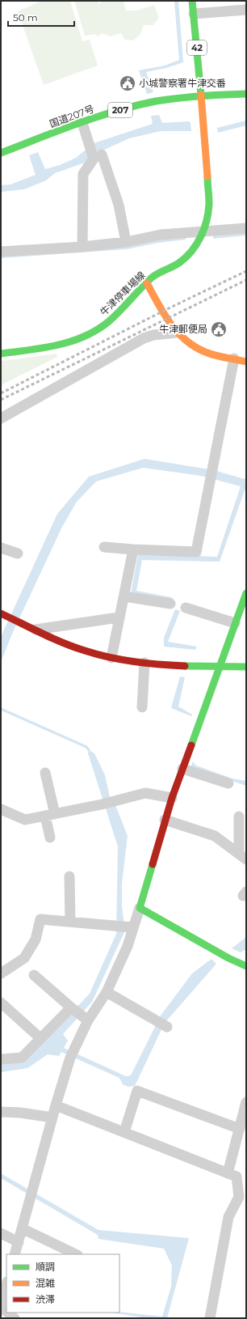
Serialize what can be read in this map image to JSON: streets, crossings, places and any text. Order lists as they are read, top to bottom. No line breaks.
{"streets":{"main road":["42","207","国道207号","牛津停車場線"]},"crossings":[["42","国道207号"],["42","牛津停車場線"],["国道207号","牛津停車場線"]],"places":{"public building":["小城警察署牛津交番","牛津郵便局"]},"legend":["順調","混雑","渋滞"],"scale_bar":"50 m"}
